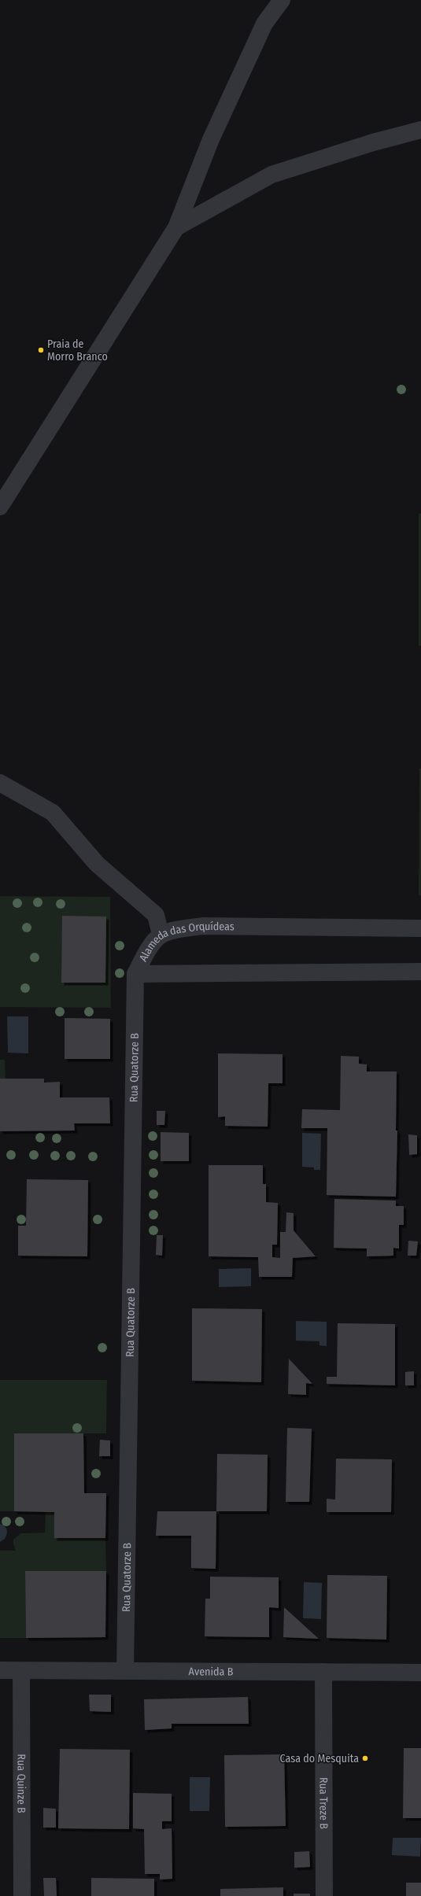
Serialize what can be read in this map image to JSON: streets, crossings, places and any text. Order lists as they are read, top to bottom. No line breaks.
{"streets":{"street":["Alameda das Orquídeas","Rua Quatorze B","Avenida B","Rua Quinze B","Rua Treze B"]},"crossings":[["Alameda das Orquídeas","Rua Quatorze B"],["Rua Quatorze B","Avenida B"],["Avenida B","Rua Quinze B"],["Avenida B","Rua Treze B"]],"places":["Praia de Morro Branco","Casa do Mesquita"]}
